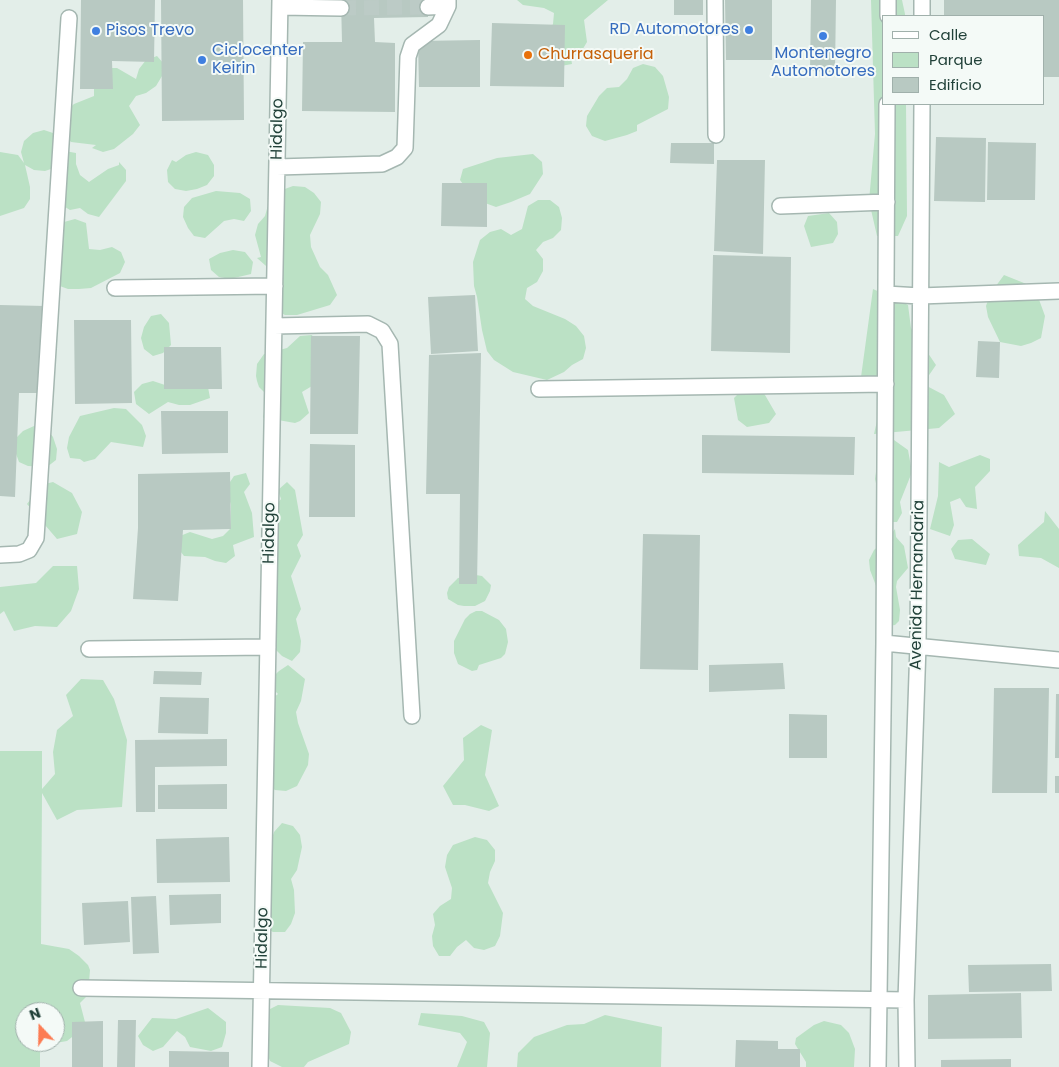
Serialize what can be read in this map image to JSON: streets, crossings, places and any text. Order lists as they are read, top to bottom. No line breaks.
{"streets":{"street":["Hidalgo","Avenida Hernandaria"]},"places":["RD Automotores","Pisos Trevo","Montenegro Automotores","Churrasqueria","Ciclocenter Keirin"],"legend":["Calle","Parque","Edificio"],"north":"top"}
